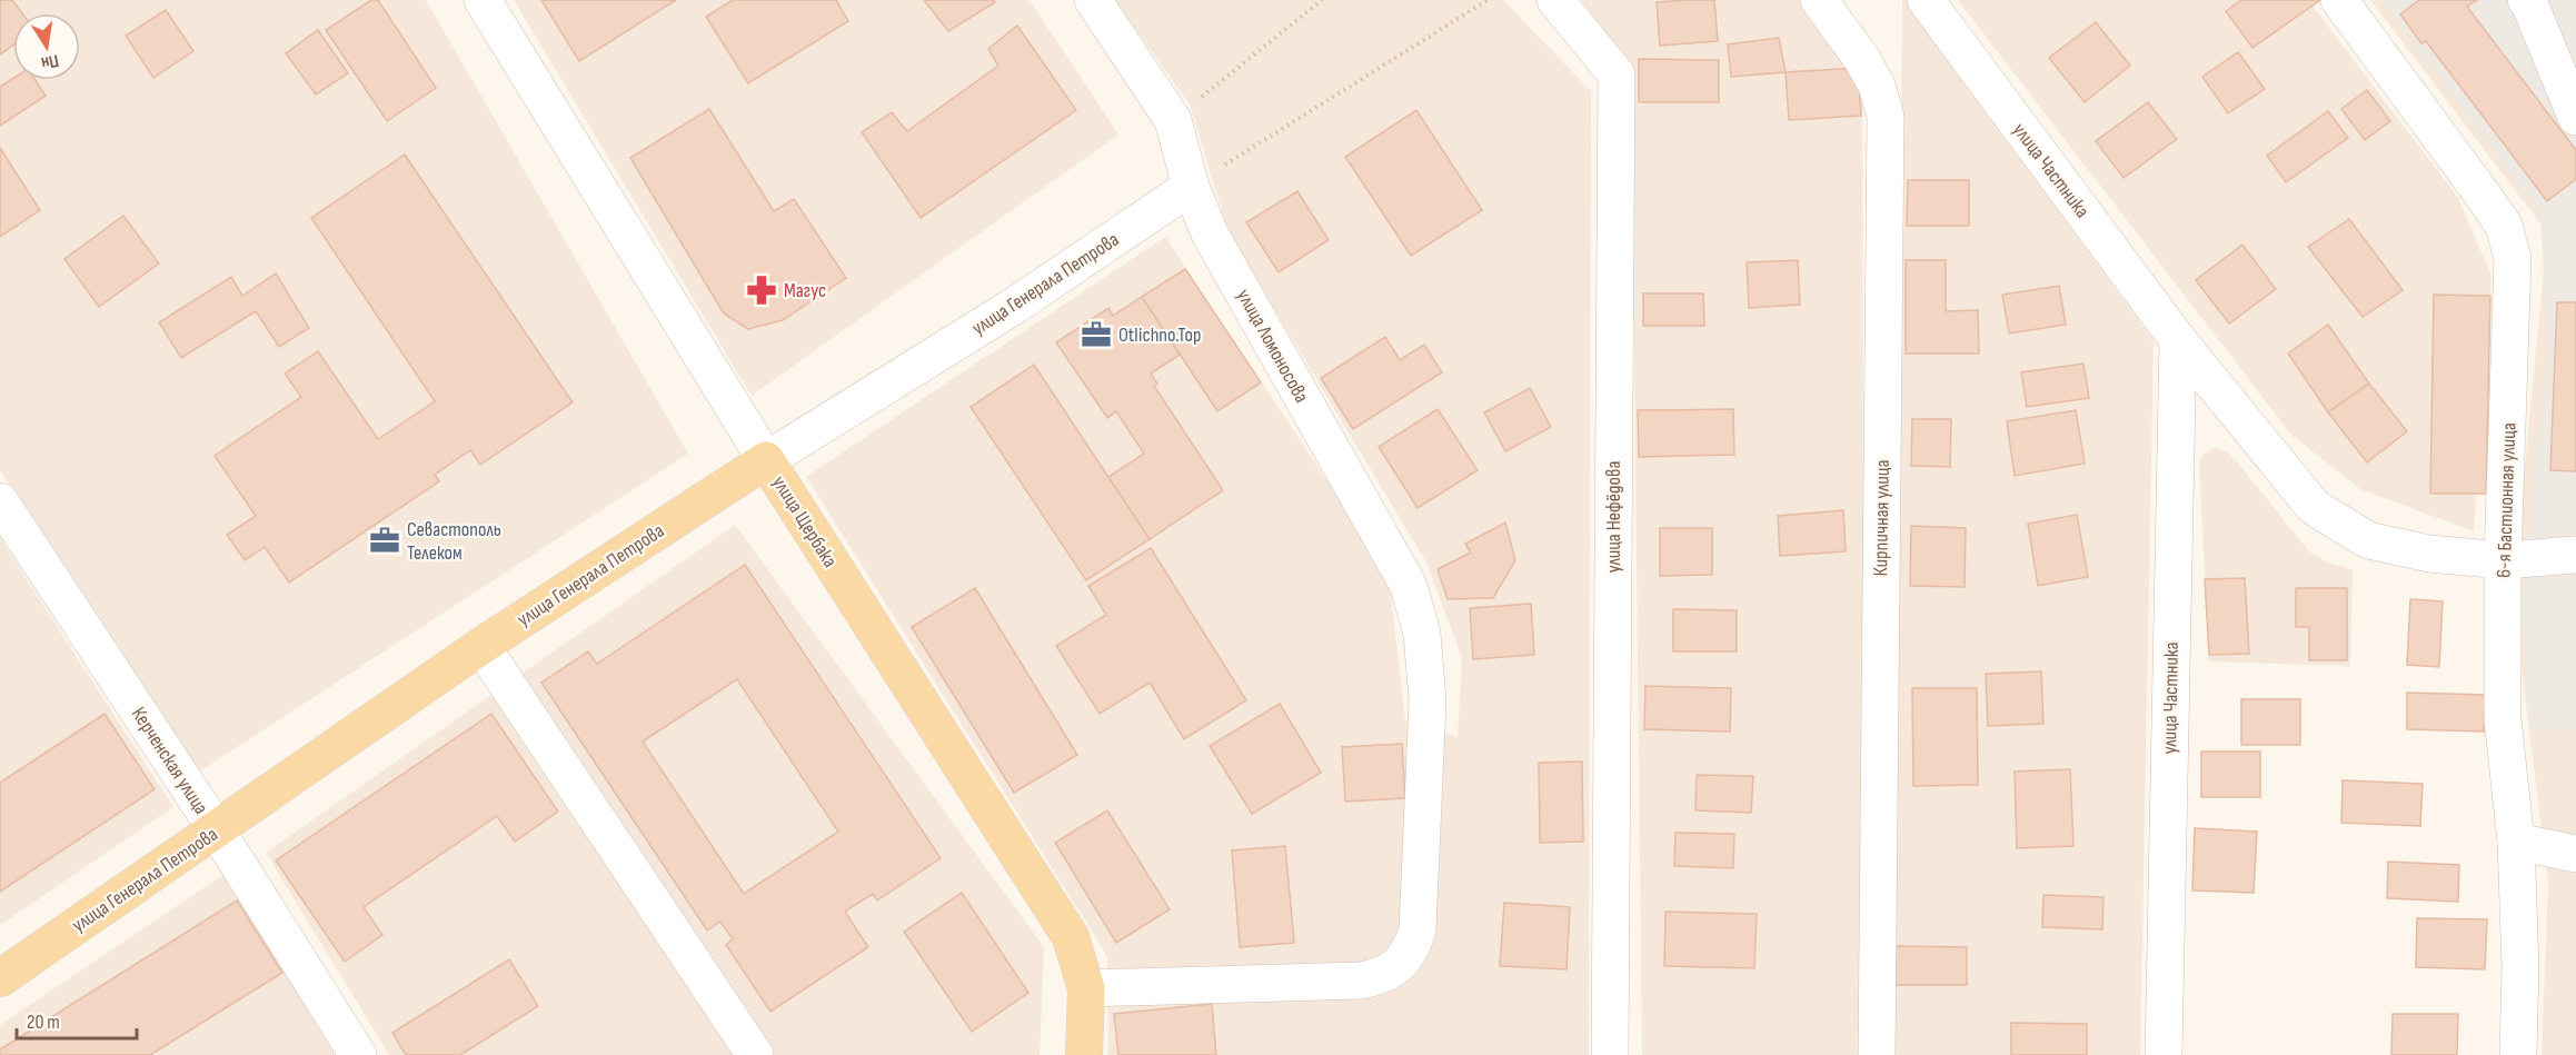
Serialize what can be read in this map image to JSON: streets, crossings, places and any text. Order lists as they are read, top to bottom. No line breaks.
{"streets":{"main road":["улица Генерала Петрова","улица Щербака"],"street":["улица Частника","улица Ломоносова","6-я Бастионная улица","улица Нефёдова","Кирпичная улица","Керченская улица"]},"crossings":[["улица Частника","6-я Бастионная улица"],["улица Генерала Петрова","улица Ломоносова"],["улица Генерала Петрова","улица Щербака"],["улица Генерала Петрова","Керченская улица"],["улица Ломоносова","улица Щербака"]],"places":{"pharmacy":["Магус"],"office":["Otlichno.Top","Севастополь Телеком"]},"scale_bar":"20 m","north":"bottom"}
